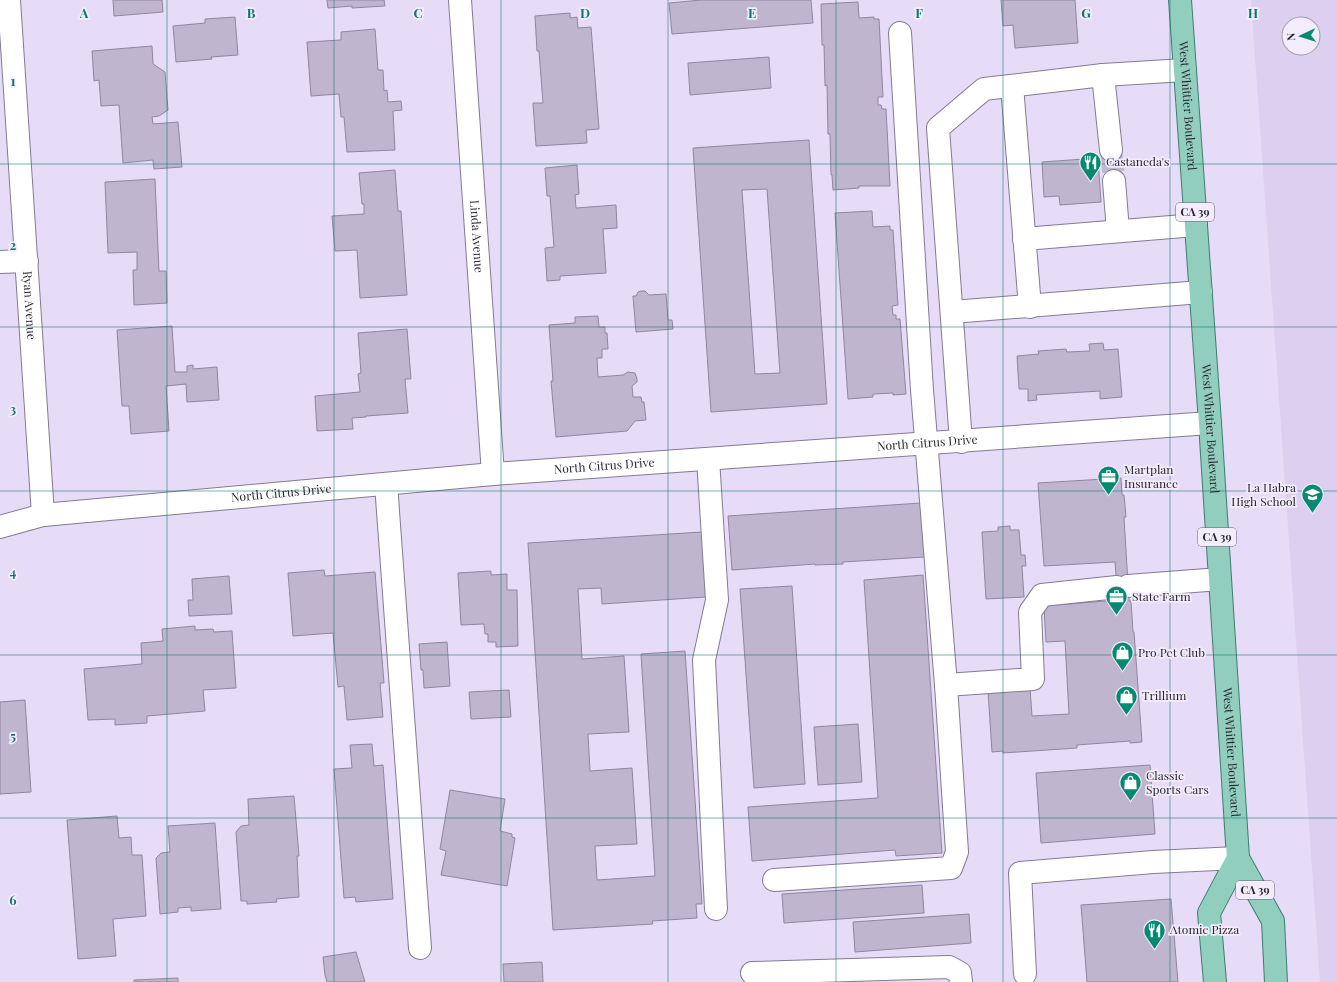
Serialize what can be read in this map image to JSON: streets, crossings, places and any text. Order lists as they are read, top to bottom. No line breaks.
{"streets":{"main road":["West Whittier Boulevard","CA 39"],"street":["Linda Avenue","Ryan Avenue","North Citrus Drive"]},"crossings":[["West Whittier Boulevard","CA 39"],["West Whittier Boulevard","North Citrus Drive"],["Linda Avenue","North Citrus Drive"],["Ryan Avenue","North Citrus Drive"]],"places":{"restaurant":["Castaneda's","Atomic Pizza"],"office":["Martplan Insurance","State Farm"],"school or university":["La Habra High School"],"shop":["Pro Pet Club","Trillium","Classic Sports Cars"]},"north":"left","grid":{"columns":["A","B","C","D","E","F","G","H"],"rows":["1","2","3","4","5","6"]}}
